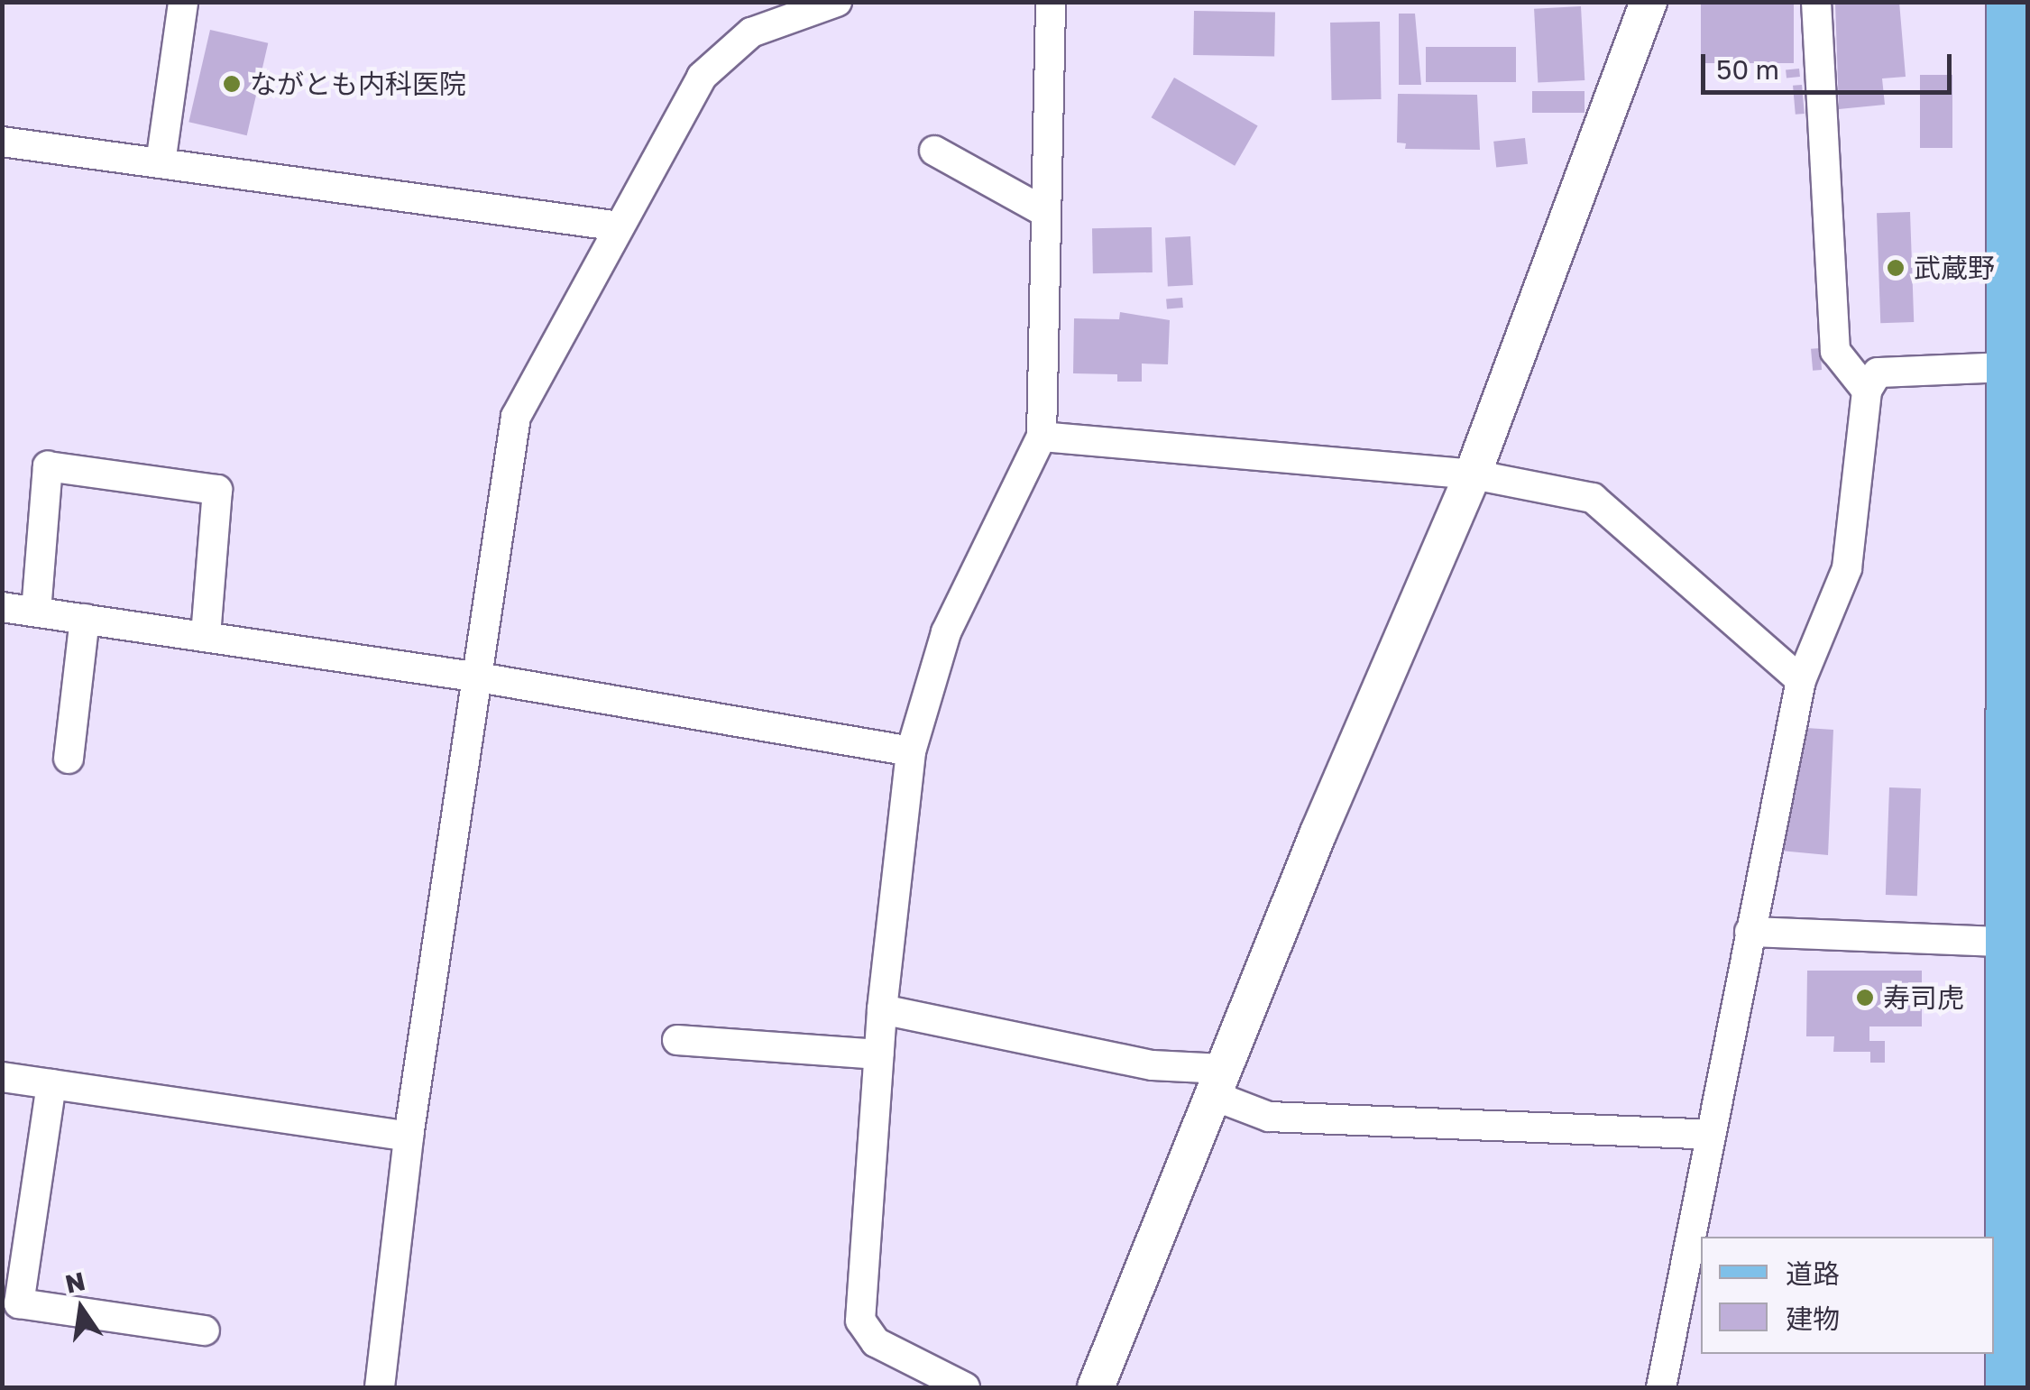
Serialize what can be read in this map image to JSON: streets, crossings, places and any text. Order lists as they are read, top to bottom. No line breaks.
{"places":["ながとも内科医院","武蔵野","寿司虎"],"legend":["道路","建物"],"scale_bar":"50 m","north":"top"}
